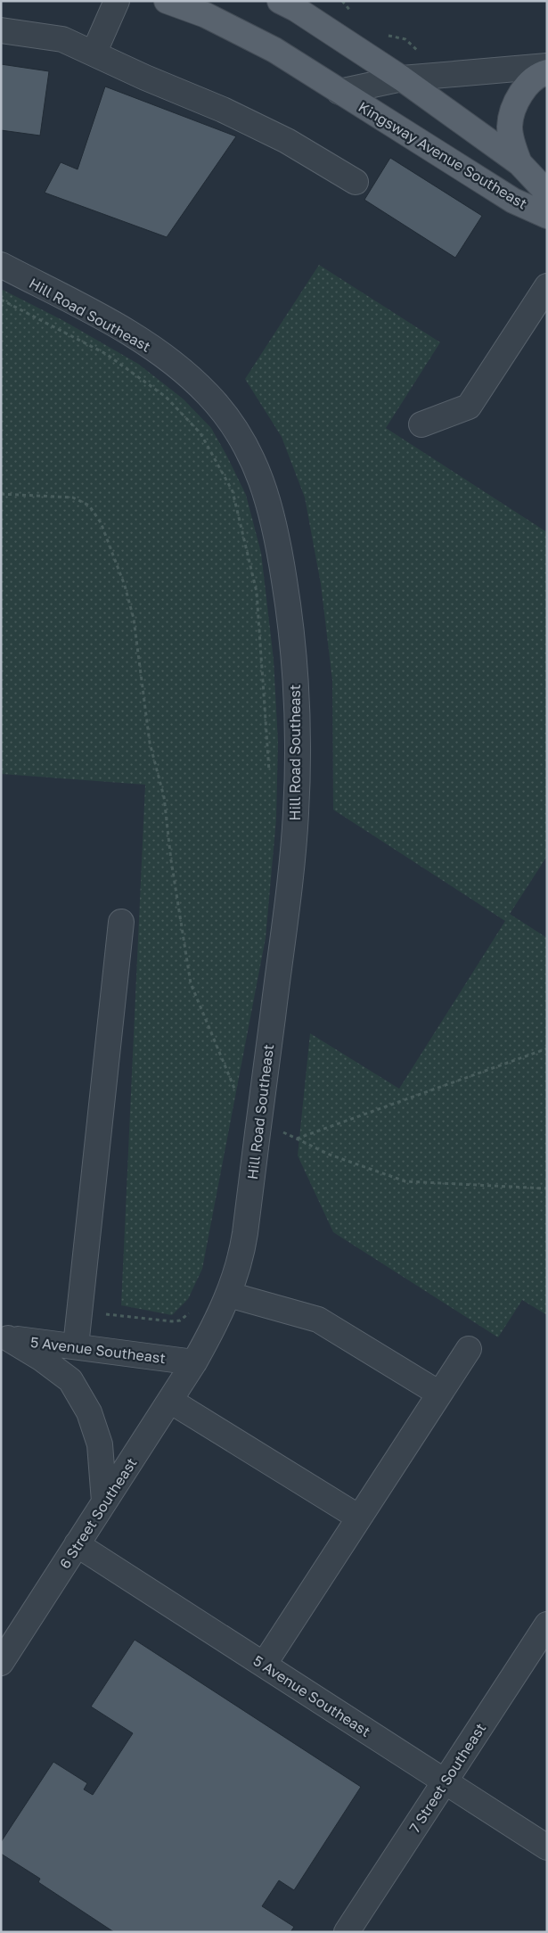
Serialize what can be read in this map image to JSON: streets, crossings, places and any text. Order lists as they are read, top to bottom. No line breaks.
{"streets":{"main road":["Kingsway Avenue Southeast"],"street":["Hill Road Southeast","5 Avenue Southeast","6 Street Southeast","7 Street Southeast"]},"crossings":[["Hill Road Southeast","5 Avenue Southeast"],["Hill Road Southeast","6 Street Southeast"],["5 Avenue Southeast","6 Street Southeast"],["5 Avenue Southeast","7 Street Southeast"]]}
